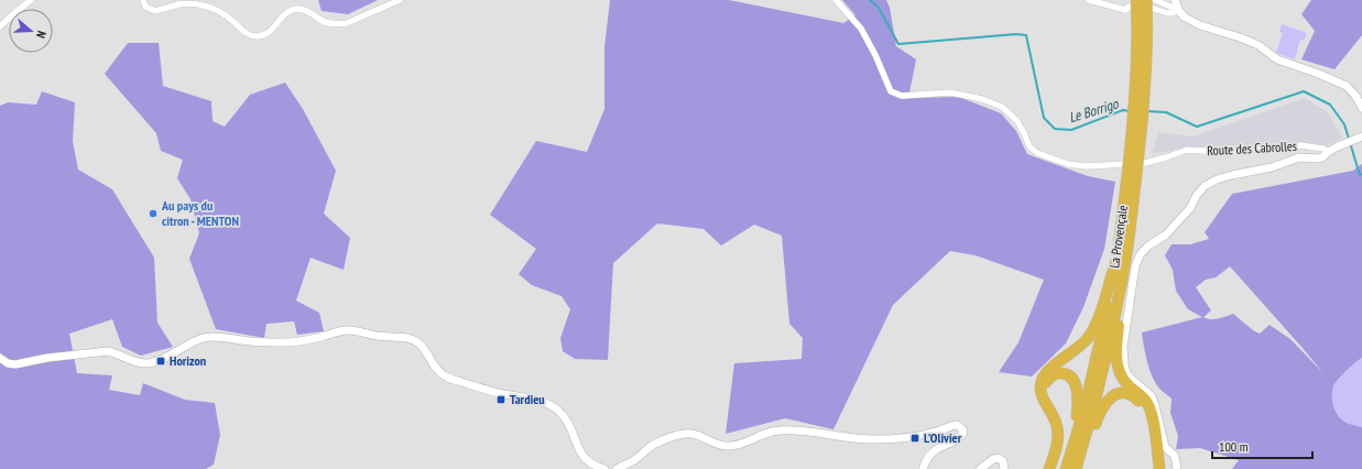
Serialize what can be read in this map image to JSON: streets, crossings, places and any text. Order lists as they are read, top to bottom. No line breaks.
{"streets":{"highway":["La Provençale"],"street":["Route des Cabrolles"]},"water":["Le Borrigo"],"places":{"other":["Au pays du citron - MENTON"],"transit":["Horizon","Tardieu","L'Olivier"]},"scale_bar":"100 m","north":"right"}
